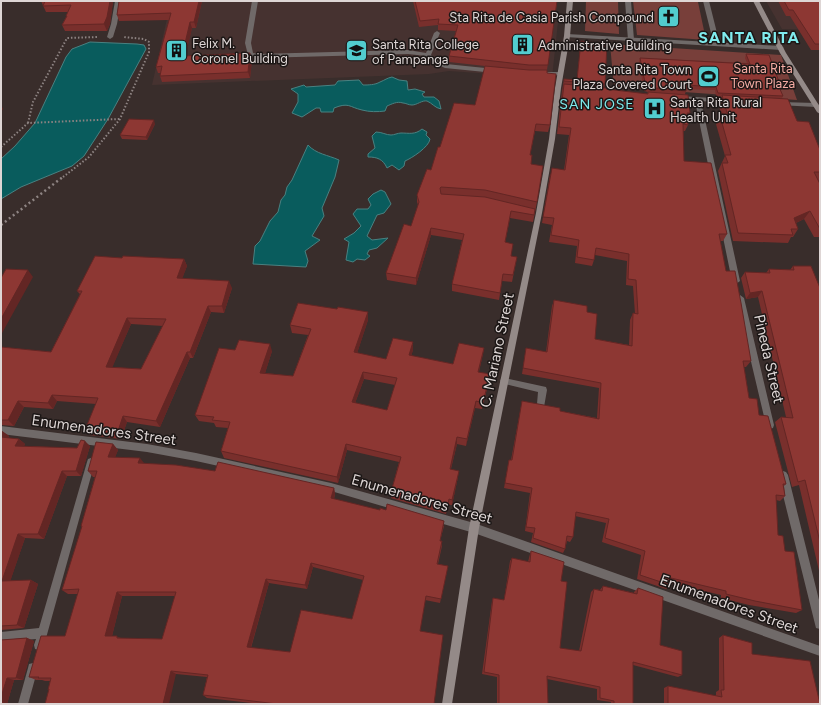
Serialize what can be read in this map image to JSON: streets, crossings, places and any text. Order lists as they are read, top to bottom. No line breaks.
{"streets":{"street":["C. Mariano Street","Pineda Street","Enumenadores Street"]},"crossings":[["C. Mariano Street","Enumenadores Street"]],"districts":["SANTA RITA","SAN JOSE"],"parks":["Santa Rita Town Plaza"],"places":{"church":["Sta Rita de Casia Parish Compound"],"building":["Administrative Building","Felix M. Coronel Building"],"school or university":["Santa Rita College of Pampanga"],"sports":["Santa Rita Town Plaza Covered Court"],"hospital":["Santa Rita Rural Health Unit"]}}
